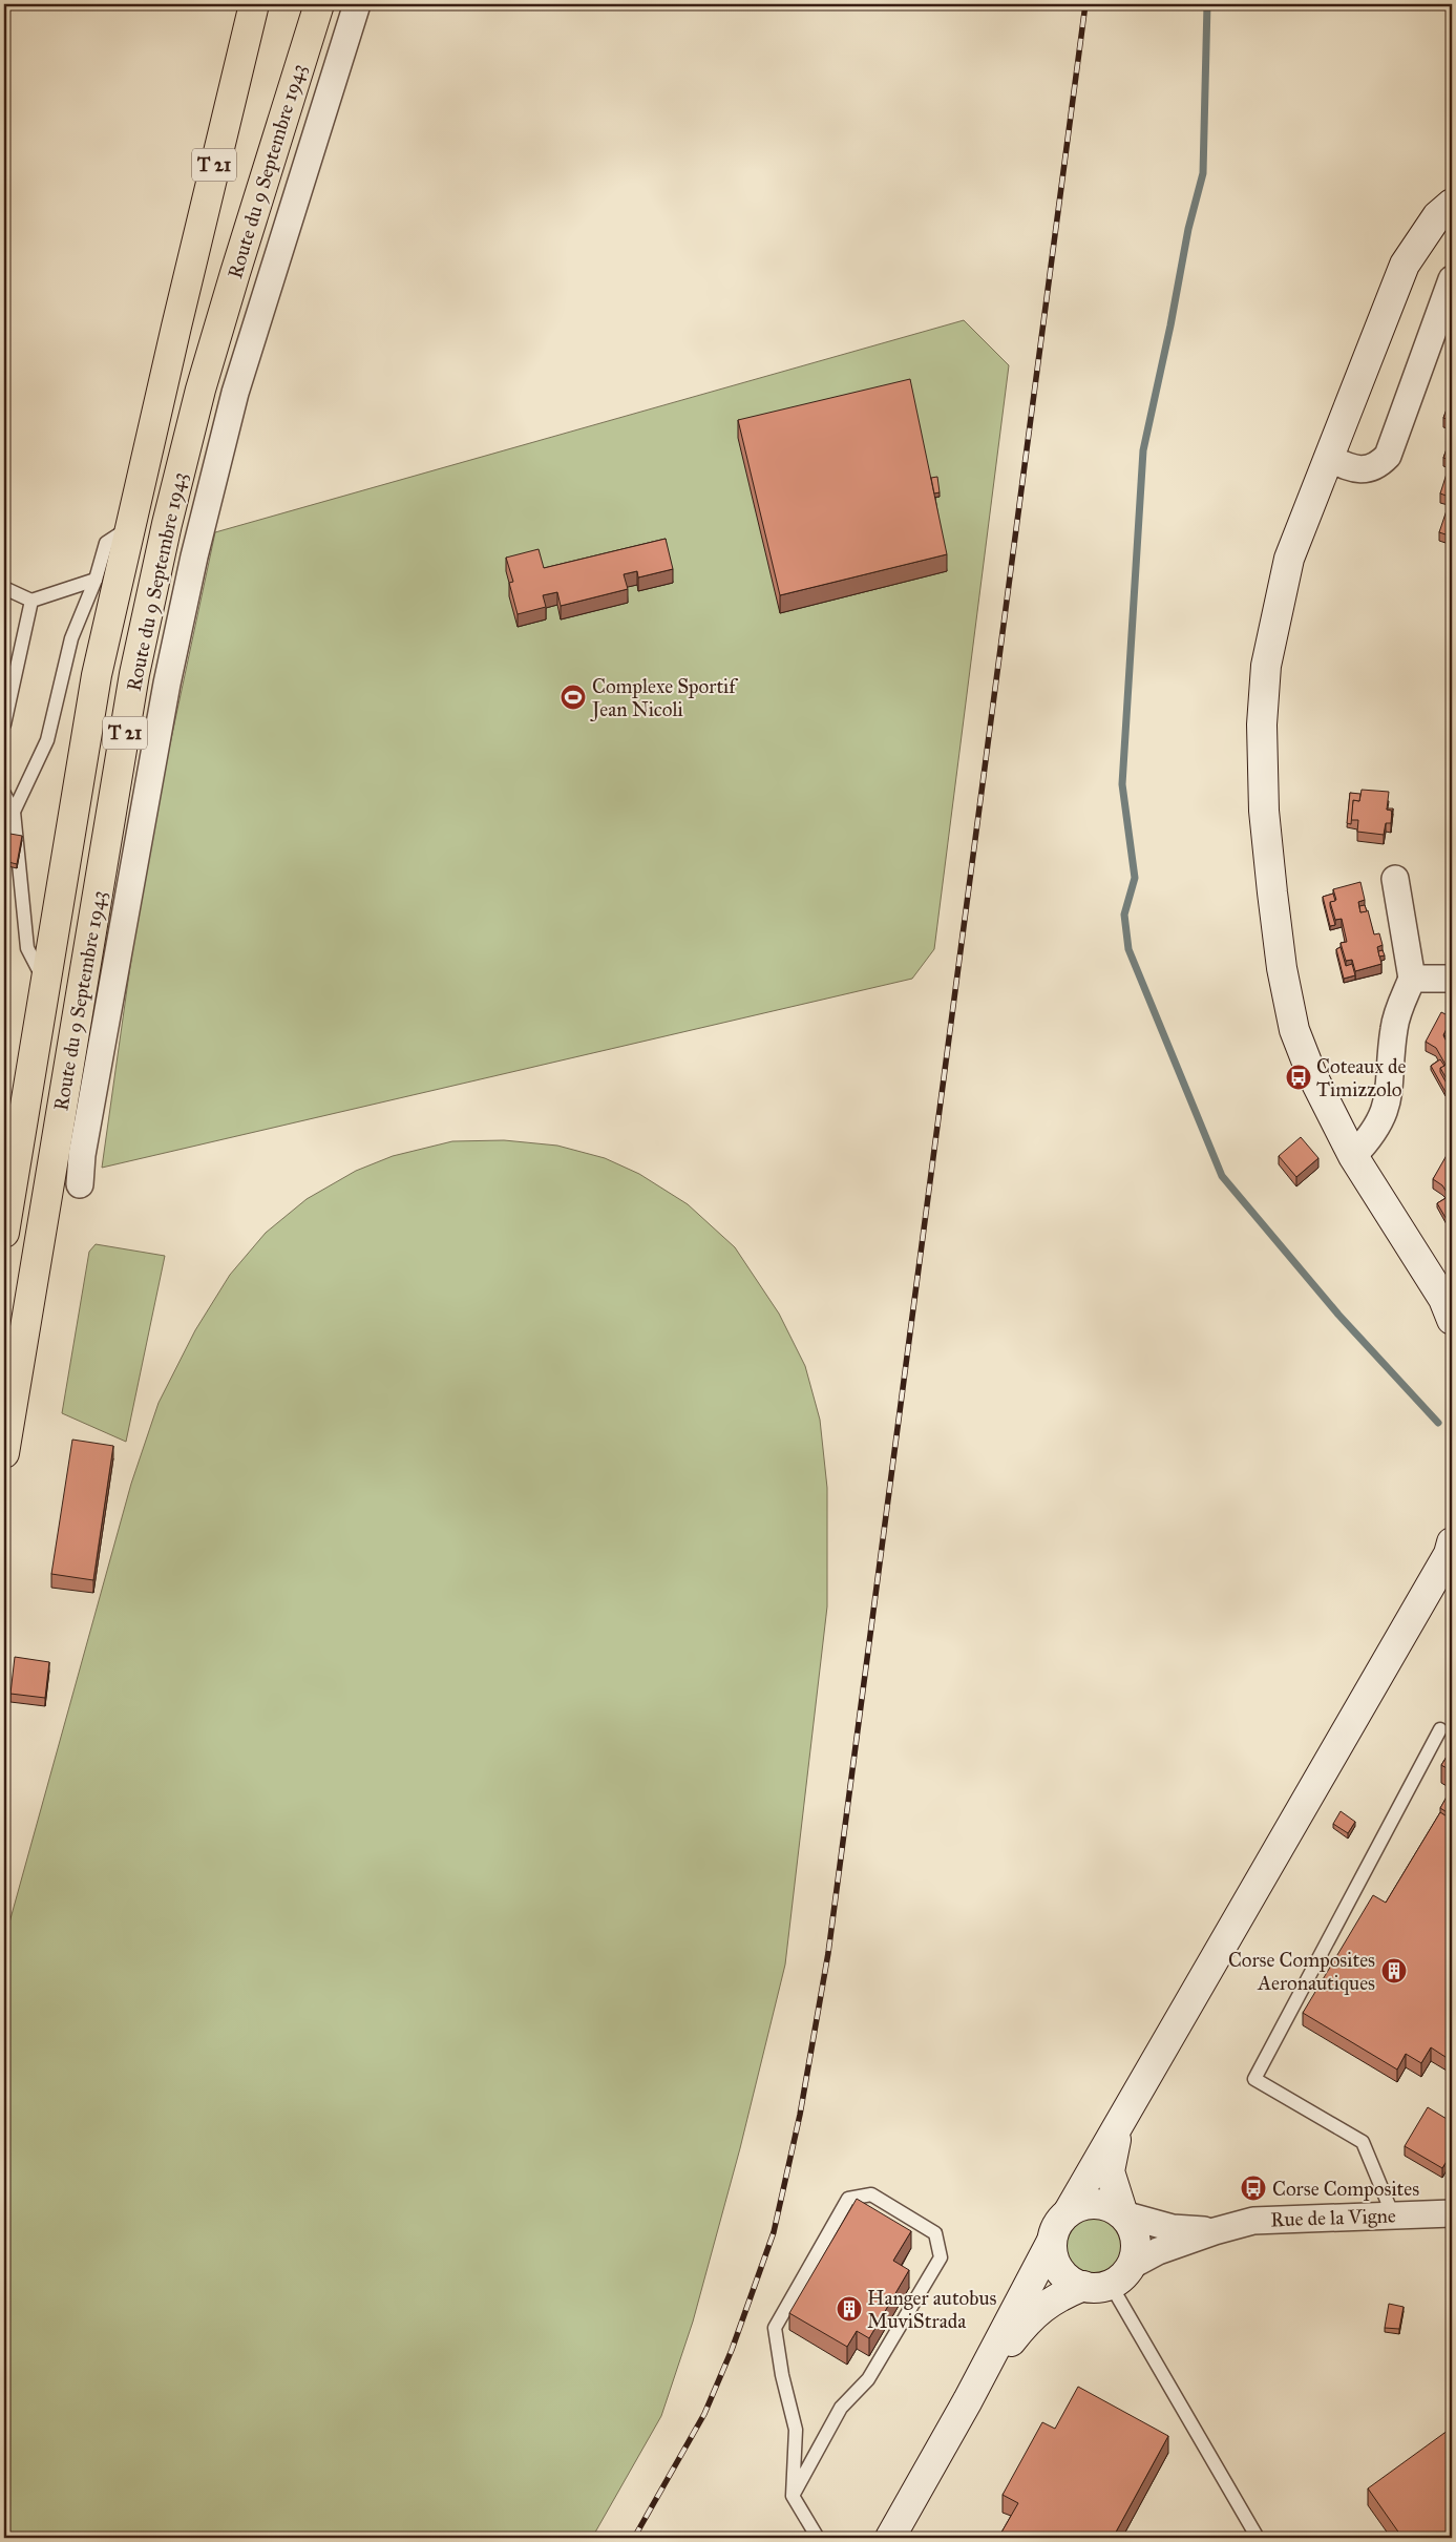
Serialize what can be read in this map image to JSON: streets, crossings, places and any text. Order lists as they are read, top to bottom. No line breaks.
{"streets":{"main road":["T 21","Route du 9 Septembre 1943"],"street":["Rue de la Vigne"]},"places":{"sports":["Complexe Sportif Jean Nicoli"],"bus stop":["Coteaux de Timizzolo","Corse Composites"],"building":["Corse Composites Aeronautiques","Hanger autobus MuviStrada"]}}
